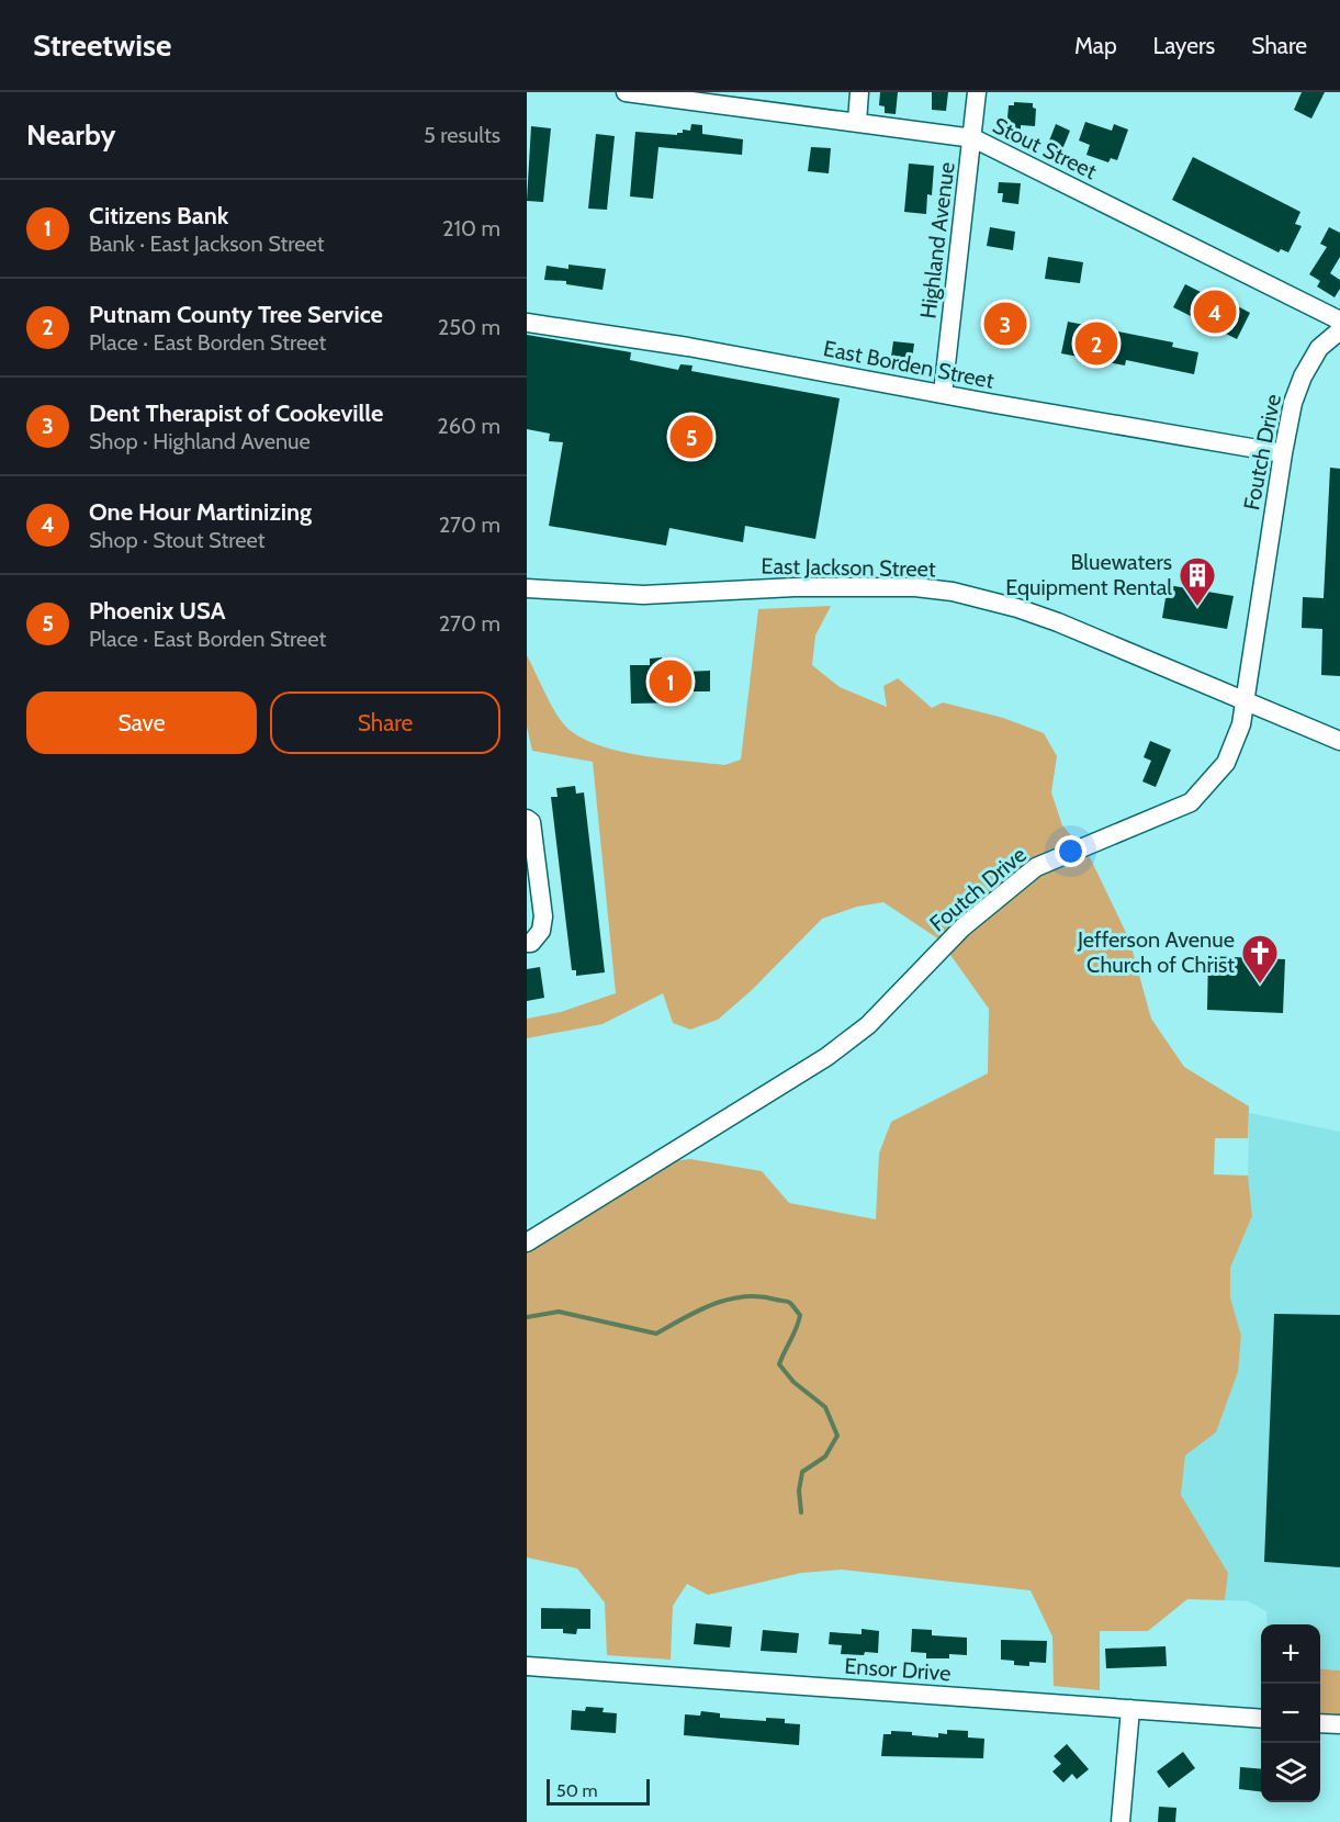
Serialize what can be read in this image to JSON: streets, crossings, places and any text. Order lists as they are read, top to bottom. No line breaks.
{"streets":{"street":["Stout Street","Highland Avenue","East Borden Street","Foutch Drive","East Jackson Street","Ensor Drive"]},"crossings":[["Stout Street","Highland Avenue"],["Highland Avenue","East Borden Street"],["East Borden Street","Foutch Drive"],["Foutch Drive","East Jackson Street"]],"places":{"building":["Bluewaters Equipment Rental"],"church":["Jefferson Avenue Church of Christ"]},"scale_bar":"50 m","page":{"header":"Streetwise","nav":["Map","Layers","Share"],"heading":["Nearby","5 results"],"list":[{"mark":"1","name":"Citizens Bank","note":"Bank · East Jackson Street","value":"210 m"},{"mark":"2","name":"Putnam County Tree Service","note":"Place · East Borden Street","value":"250 m"},{"mark":"3","name":"Dent Therapist of Cookeville","note":"Shop · Highland Avenue","value":"260 m"},{"mark":"4","name":"One Hour Martinizing","note":"Shop · Stout Street","value":"270 m"},{"mark":"5","name":"Phoenix USA","note":"Place · East Borden Street","value":"270 m"}],"pins":["4","3","2","5","1"],"buttons":["Save","Share"],"map_buttons":["+","−"],"scale":"50 m"}}
